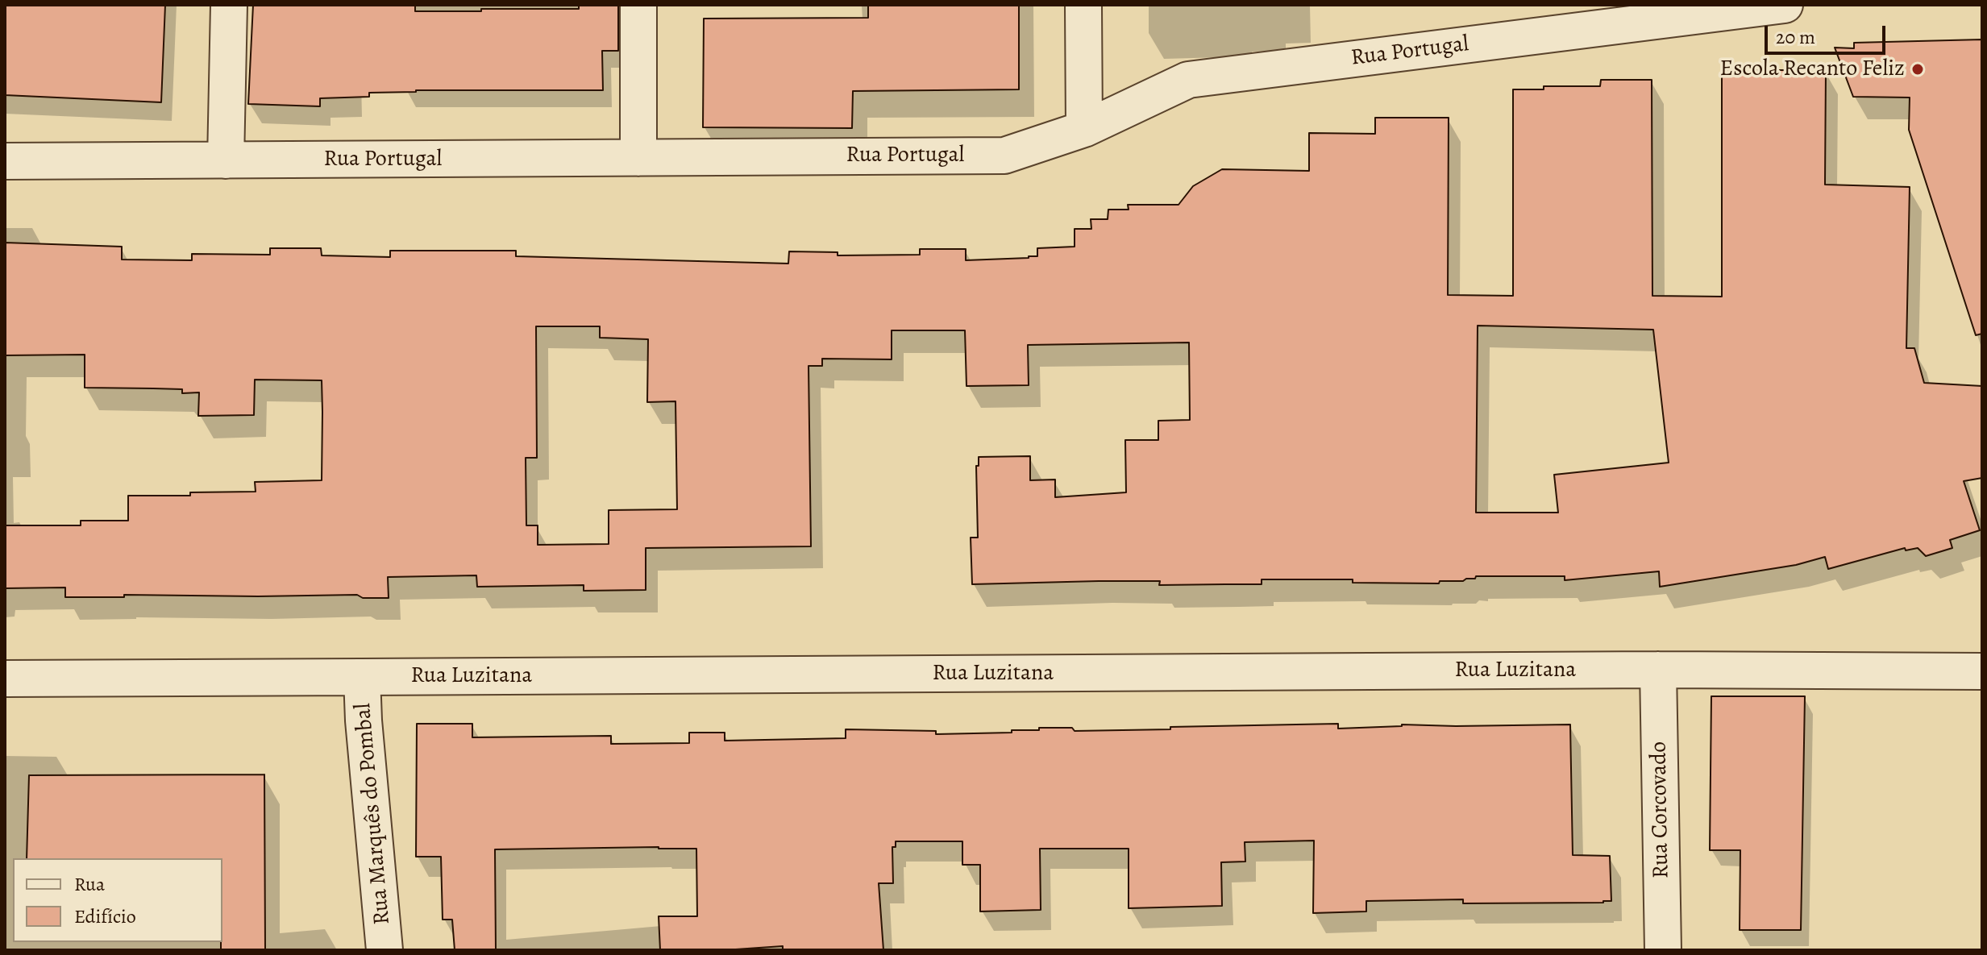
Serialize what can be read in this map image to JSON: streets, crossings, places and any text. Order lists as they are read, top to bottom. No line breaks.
{"streets":{"street":["Rua Portugal","Rua Luzitana","Rua Corcovado","Rua Marquês do Pombal"]},"crossings":[["Rua Luzitana","Rua Corcovado"],["Rua Luzitana","Rua Marquês do Pombal"]],"places":["Escola Recanto Feliz"],"legend":["Rua","Edifício"],"scale_bar":"20 m"}
